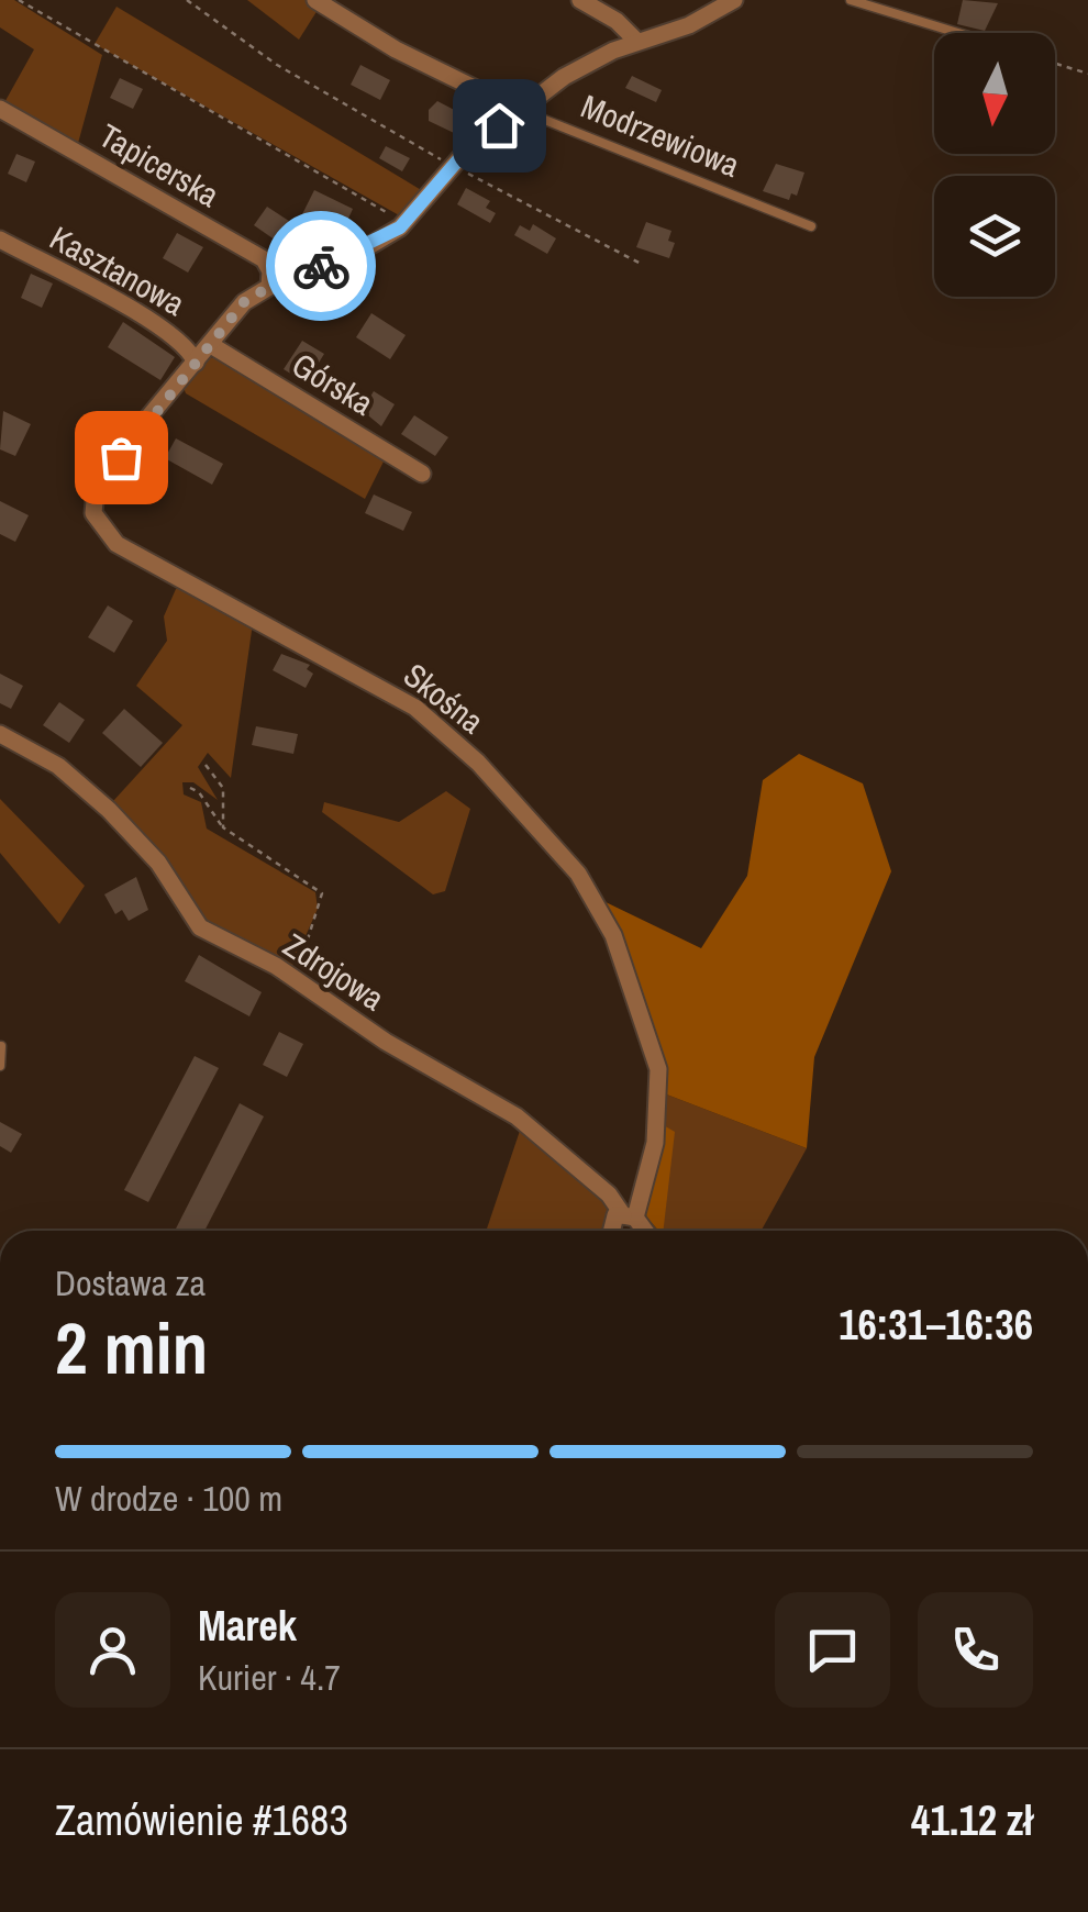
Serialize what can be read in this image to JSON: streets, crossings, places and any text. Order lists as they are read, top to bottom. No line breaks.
{"streets":{"street":["Modrzewiowa","Tapicerska","Kasztanowa","Górska","Skośna","Zdrojowa"]},"crossings":[["Kasztanowa","Skośna"],["Skośna","Zdrojowa"]],"north":"bottom","page":{"heading":["2 min","Dostawa za","16:31–16:36"],"panel":["Marek","Kurier · 4.7","Zamówienie #1683","41.12 zł"],"bar":"W drodze · 100 m"}}
